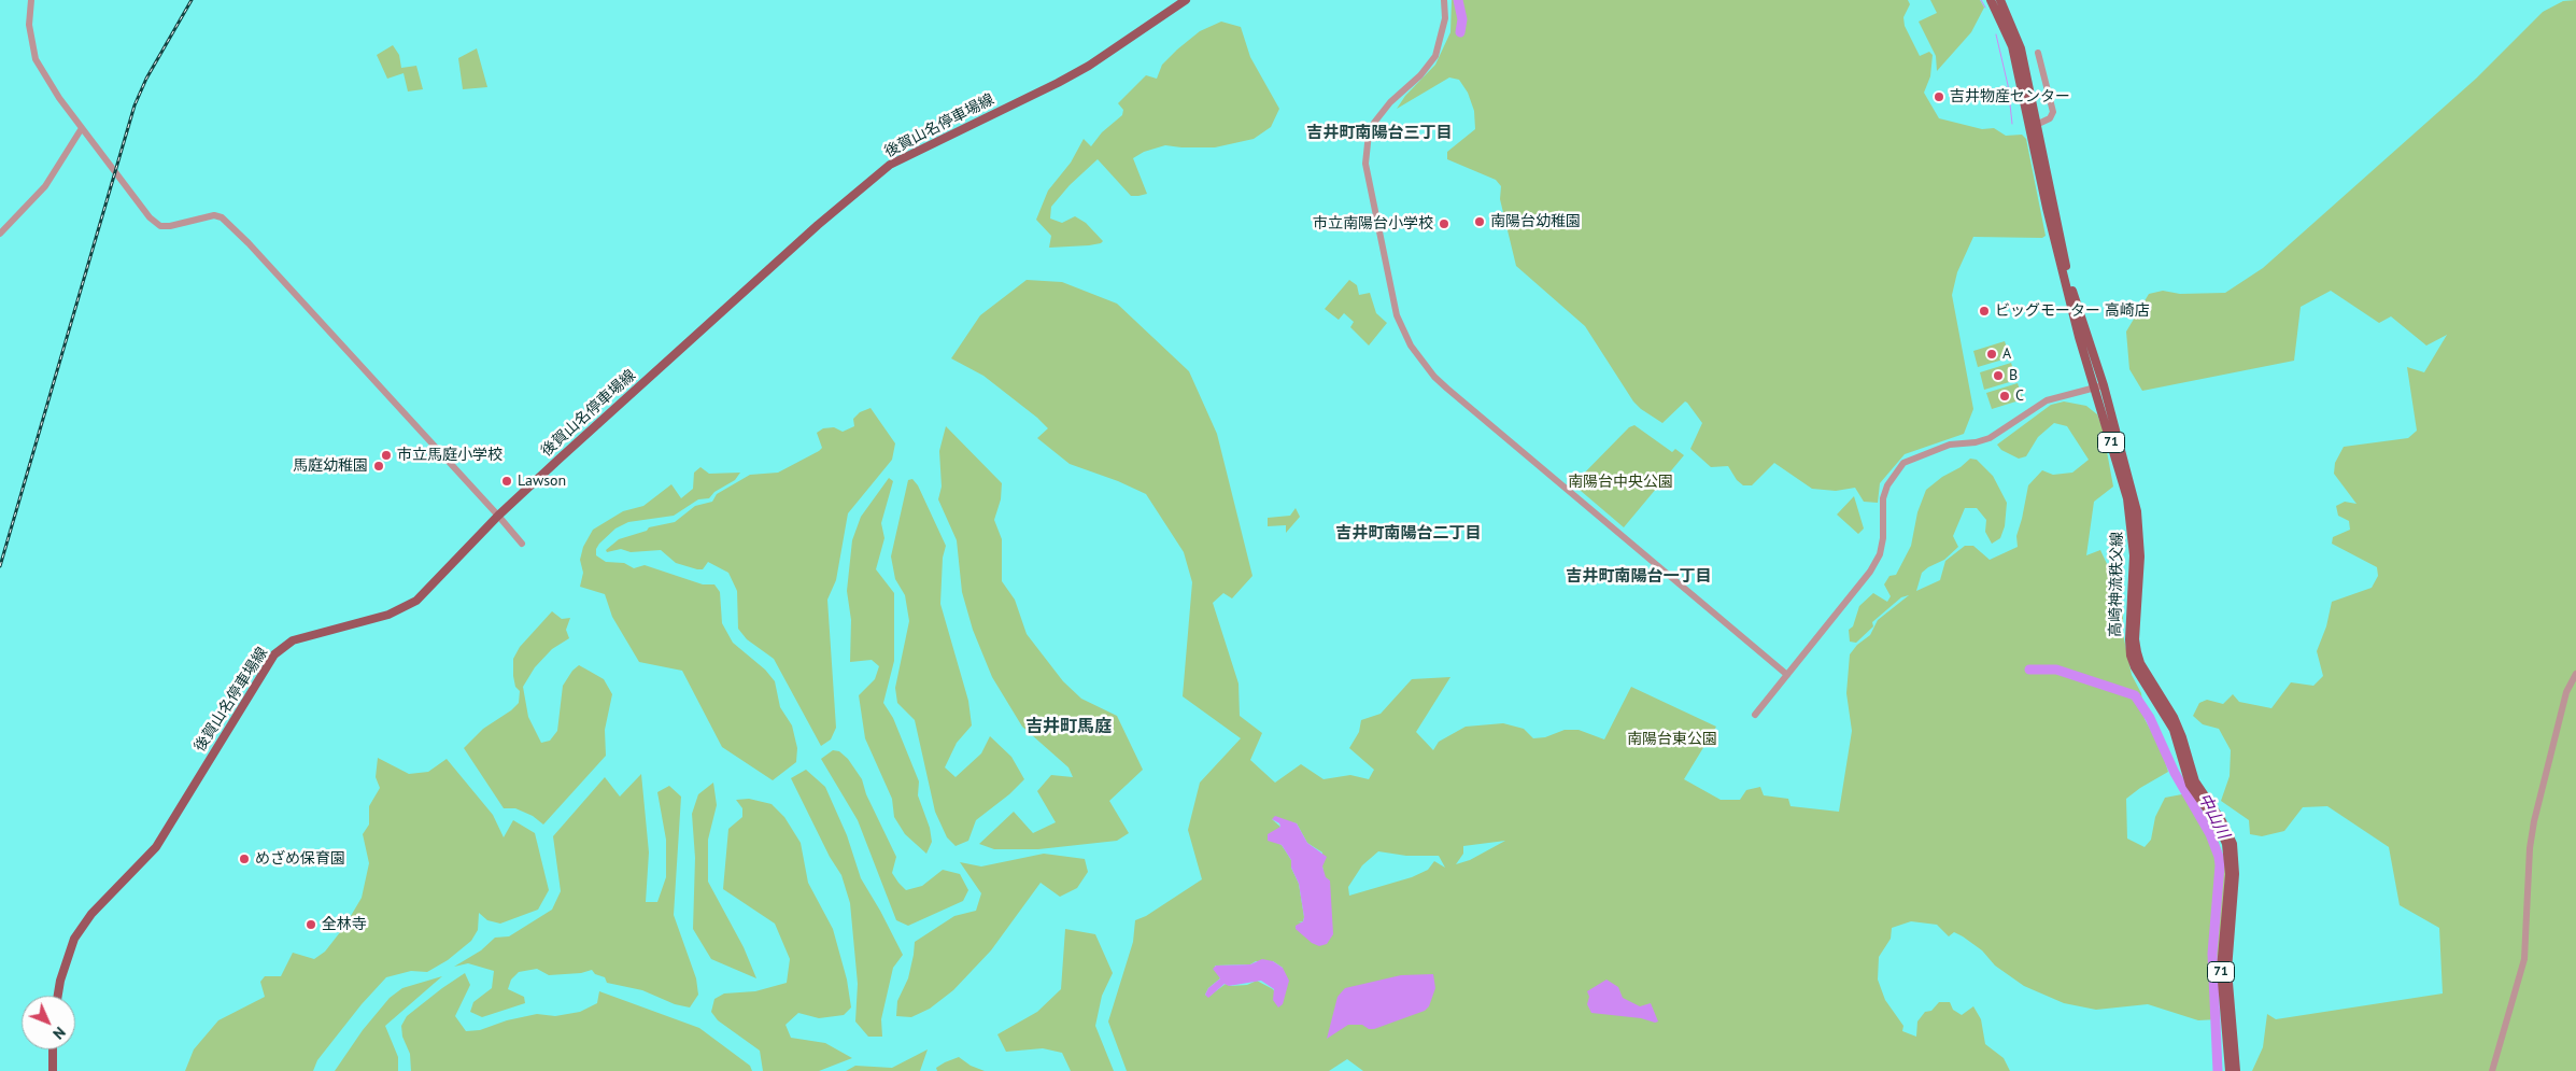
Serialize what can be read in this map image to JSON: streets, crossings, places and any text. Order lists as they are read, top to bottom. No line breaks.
{"streets":{"main road":["後賀山名停車場線","71","高崎神流秩父線"]},"crossings":[["71","高崎神流秩父線"]],"districts":["吉井町南陽台三丁目","吉井町南陽台二丁目","吉井町南陽台一丁目","吉井町馬庭"],"water":["中山川"],"parks":["南陽台中央公園","南陽台東公園"],"places":["吉井物産センター","南陽台幼稚園","市立南陽台小学校","ビッグモーター 高崎店","A","B","C","市立馬庭小学校","馬庭幼稚園","Lawson","めざめ保育園","全林寺"],"north":"bottom right"}
